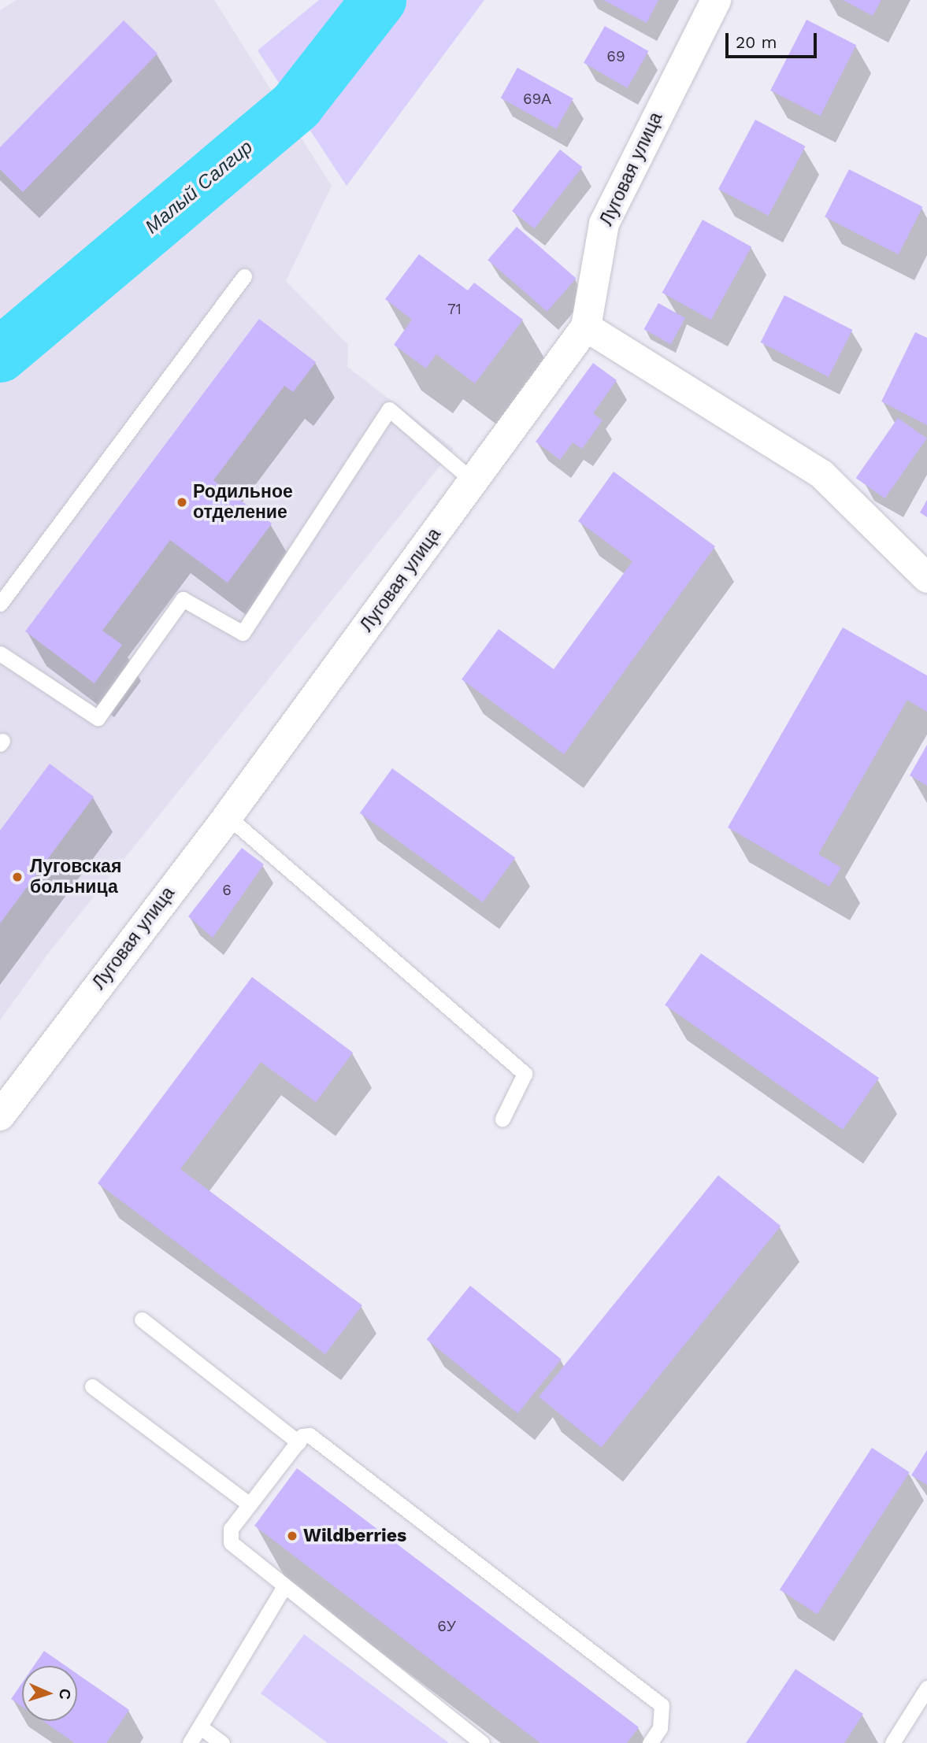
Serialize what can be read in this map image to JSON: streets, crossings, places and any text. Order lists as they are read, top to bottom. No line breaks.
{"streets":{"main road":["Луговая улица"]},"water":["Малый Салгир"],"places":["Родильное отделение","Луговская больница","Wildberries"],"house_numbers":["69","69А","71","6","6У"],"scale_bar":"20 m","north":"right"}
